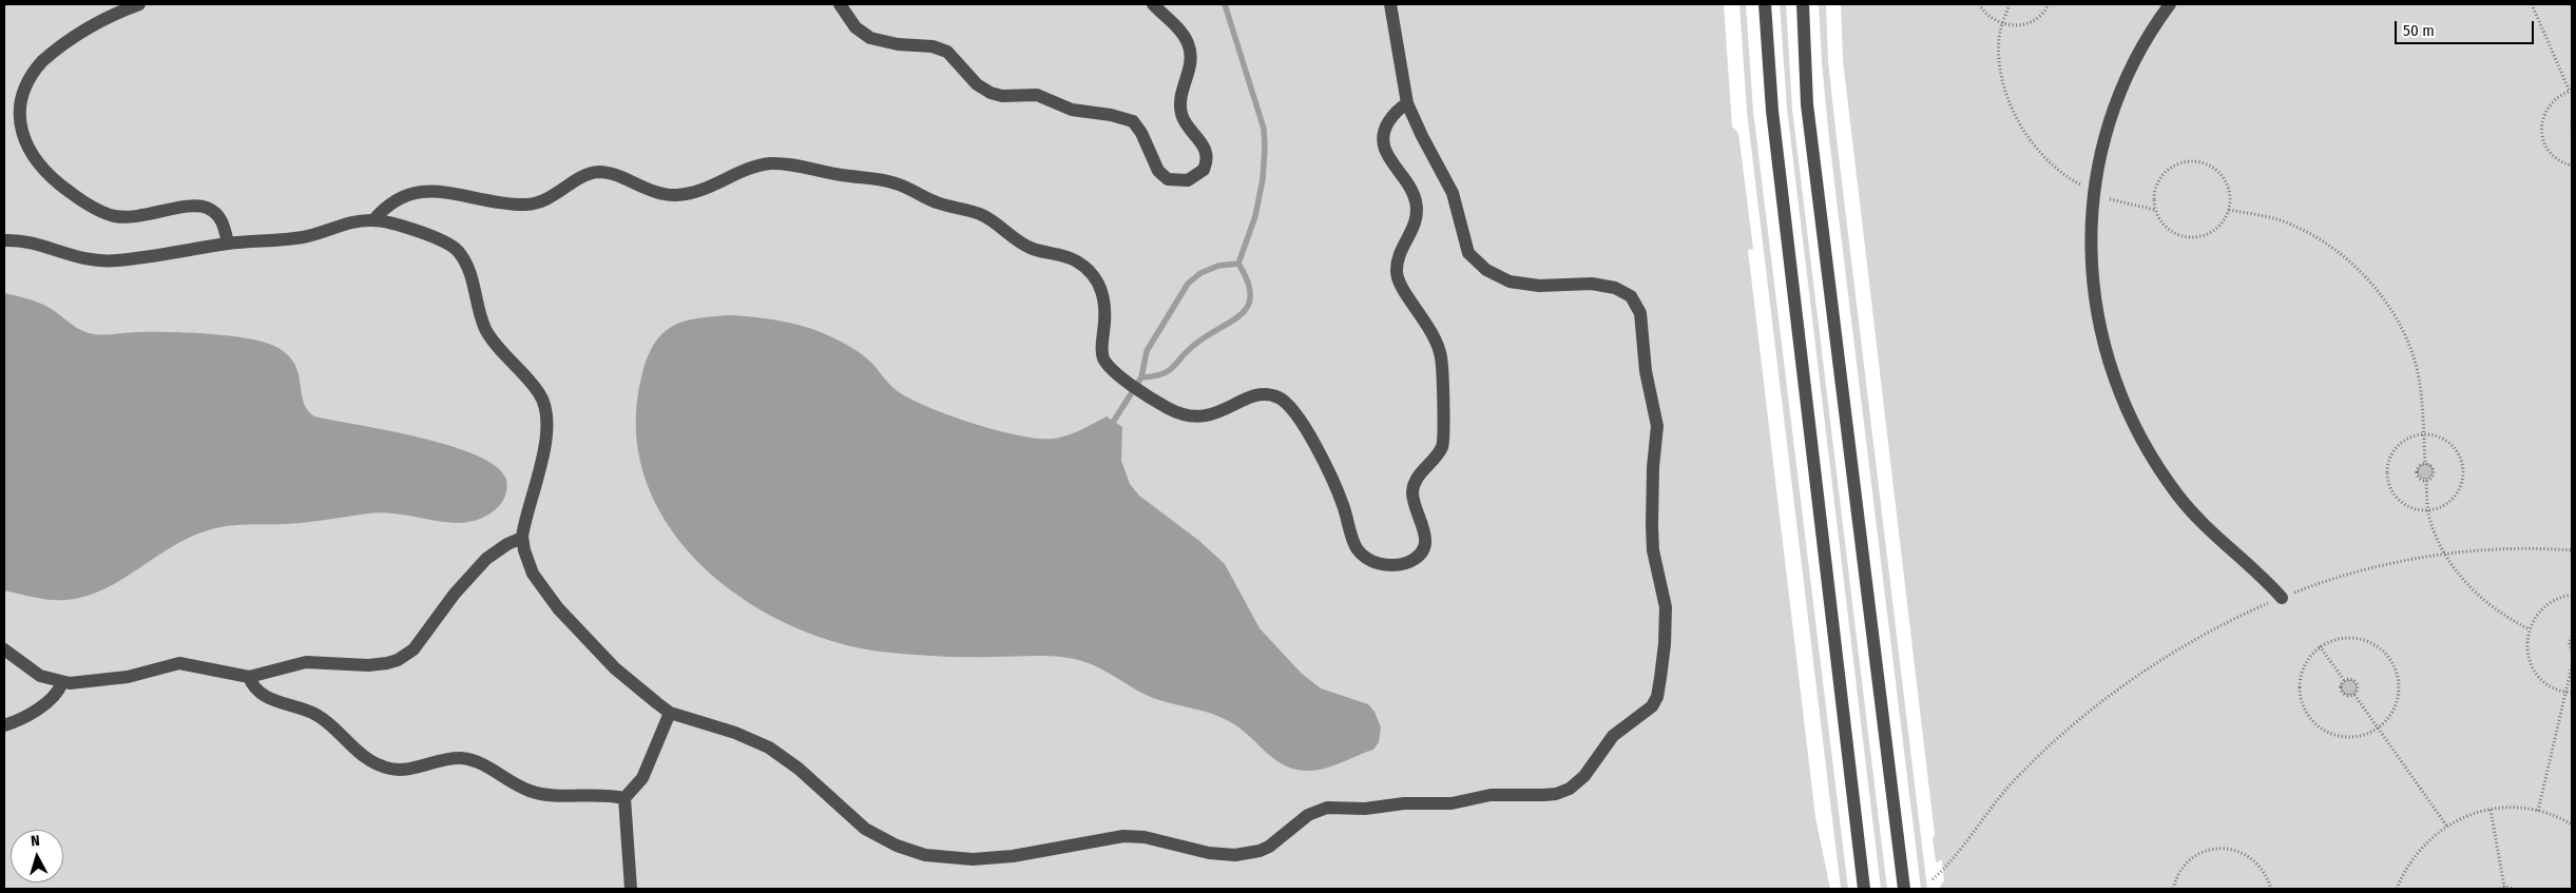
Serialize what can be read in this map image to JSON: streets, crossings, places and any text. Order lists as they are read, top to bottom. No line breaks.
{"scale_bar":"50 m","north":"top"}
